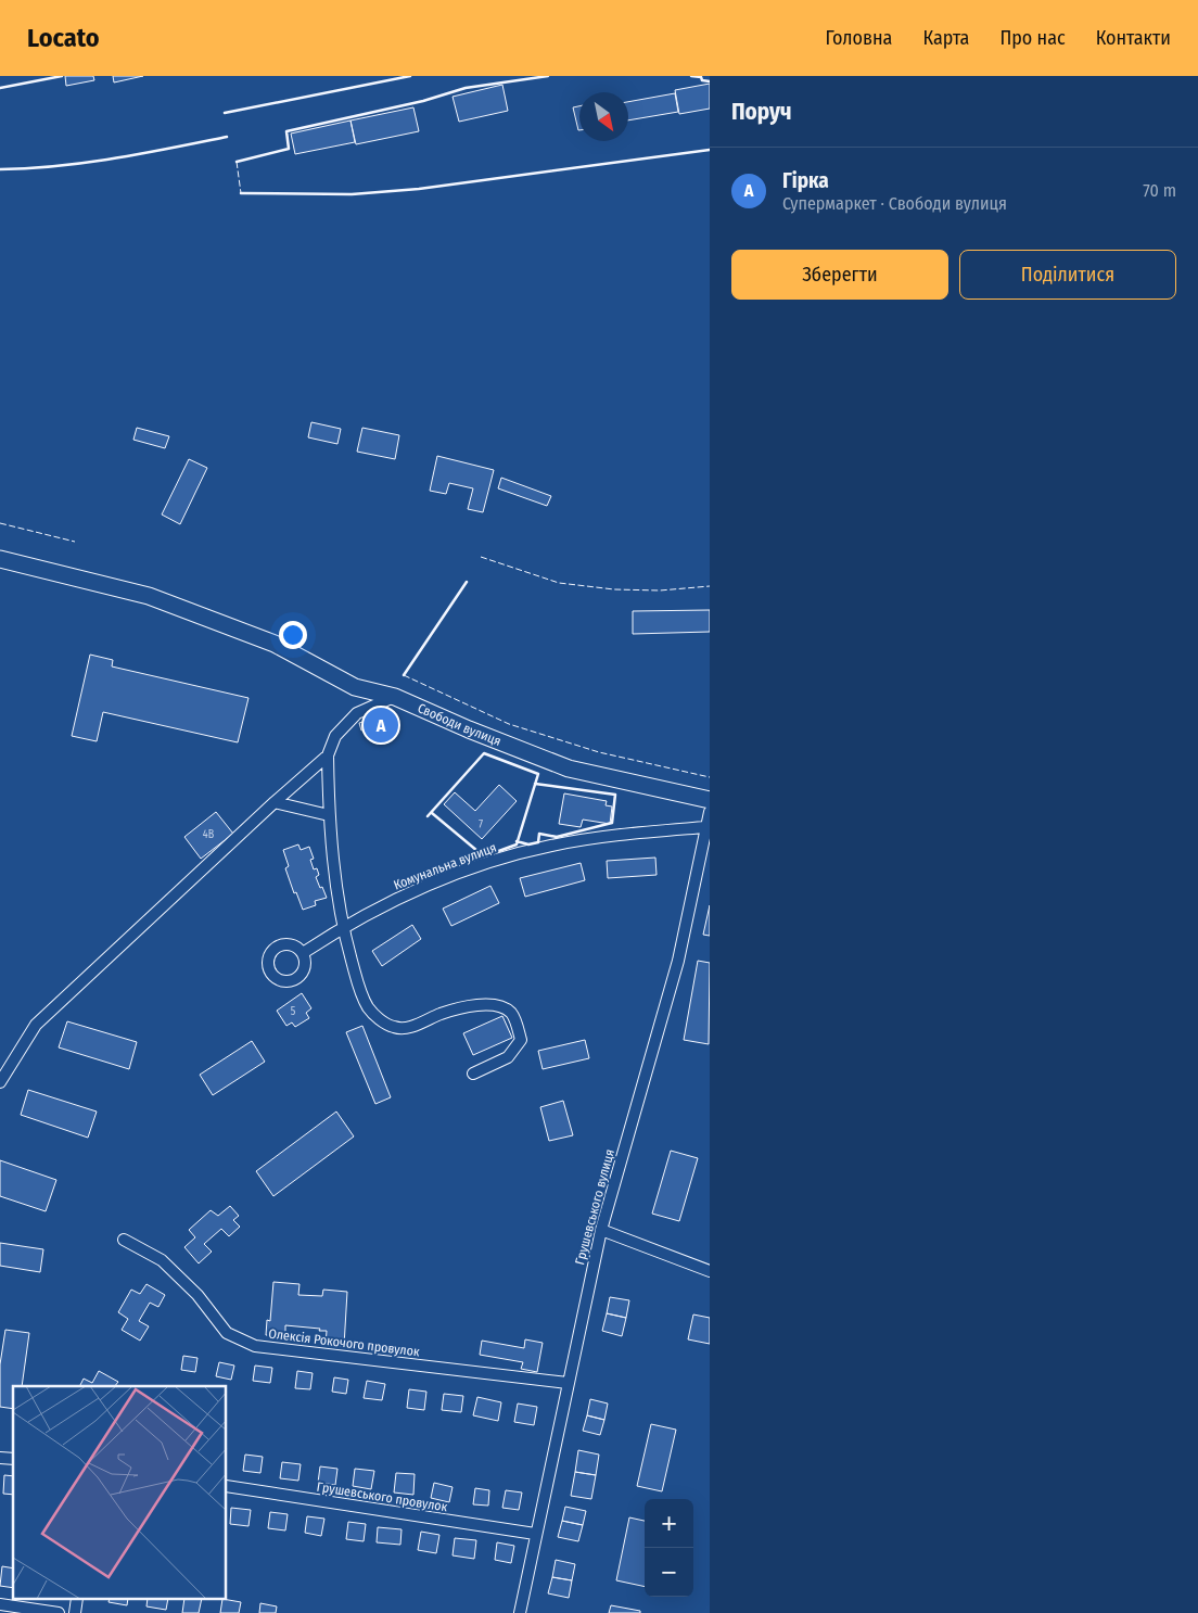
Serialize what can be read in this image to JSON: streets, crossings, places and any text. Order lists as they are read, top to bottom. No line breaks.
{"streets":{"main road":["Свободи вулиця"],"street":["Комунальна вулиця","Грушевського вулиця","Олексія Рокочого провулок","Грушевського провулок"]},"crossings":[["Комунальна вулиця","Грушевського вулиця"],["Грушевського вулиця","Олексія Рокочого провулок"],["Грушевського вулиця","Грушевського провулок"]],"house_numbers":["7","4В","5"],"north":"bottom right","page":{"header":"Locato","nav":["Головна","Карта","Про нас","Контакти"],"heading":"Поруч","list":[{"mark":"A","name":"Гірка","note":"Супермаркет · Свободи вулиця","value":"70 m"}],"buttons":["Зберегти","Поділитися"],"pins":"A","map_buttons":["+","−"]}}
